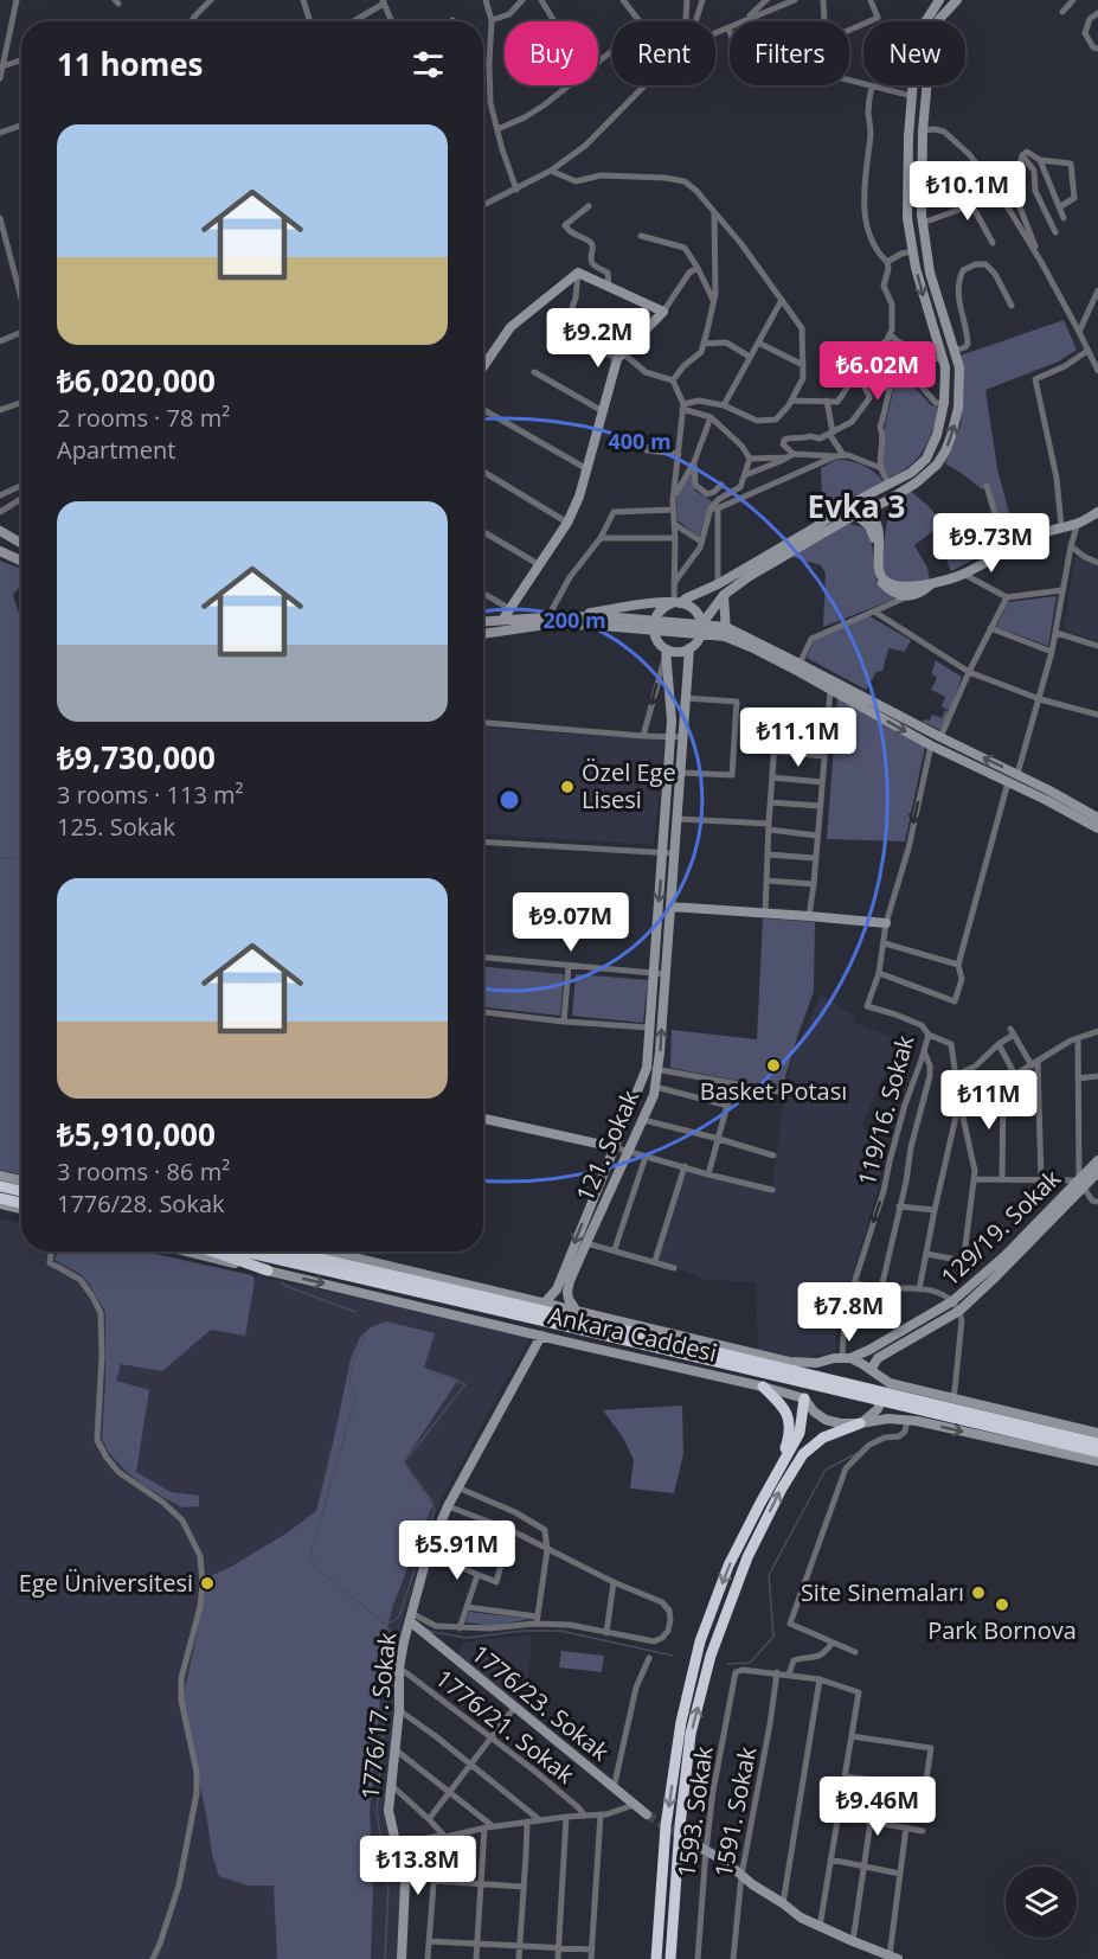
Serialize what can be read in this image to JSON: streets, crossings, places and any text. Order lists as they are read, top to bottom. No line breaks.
{"streets":{"highway":["Ankara Caddesi"],"street":["119/16. Sokak","121. Sokak","129/19. Sokak","1776/23. Sokak","1776/17. Sokak","1776/21. Sokak","1593. Sokak","1591. Sokak"]},"crossings":[["119/16. Sokak","129/19. Sokak"],["119/16. Sokak","Ankara Caddesi"],["121. Sokak","Ankara Caddesi"],["129/19. Sokak","Ankara Caddesi"],["Ankara Caddesi","1776/17. Sokak"],["1776/23. Sokak","1776/17. Sokak"],["1776/17. Sokak","1776/21. Sokak"],["1593. Sokak","1591. Sokak"]],"districts":["Evka 3"],"places":["Özel Ege Lisesi","Basket Potası","Ege Üniversitesi","Site Sinemaları","Park Bornova"],"page":{"chip":["Buy","Rent","Filters","New"],"heading":"11 homes","list":[{"name":"₺6,020,000","note":"2 rooms · 78 m² · Apartment"},{"name":"₺9,730,000","note":"3 rooms · 113 m² · 125. Sokak"},{"name":"₺5,910,000","note":"3 rooms · 86 m² · 1776/28. Sokak"}],"price":["₺10.1M","₺9.2M","₺6.02M","₺9.73M","₺11.1M","₺9.07M","₺11M","₺7.8M","₺5.91M","₺9.46M","₺13.8M"]},"rings":["400 m","200 m"]}
